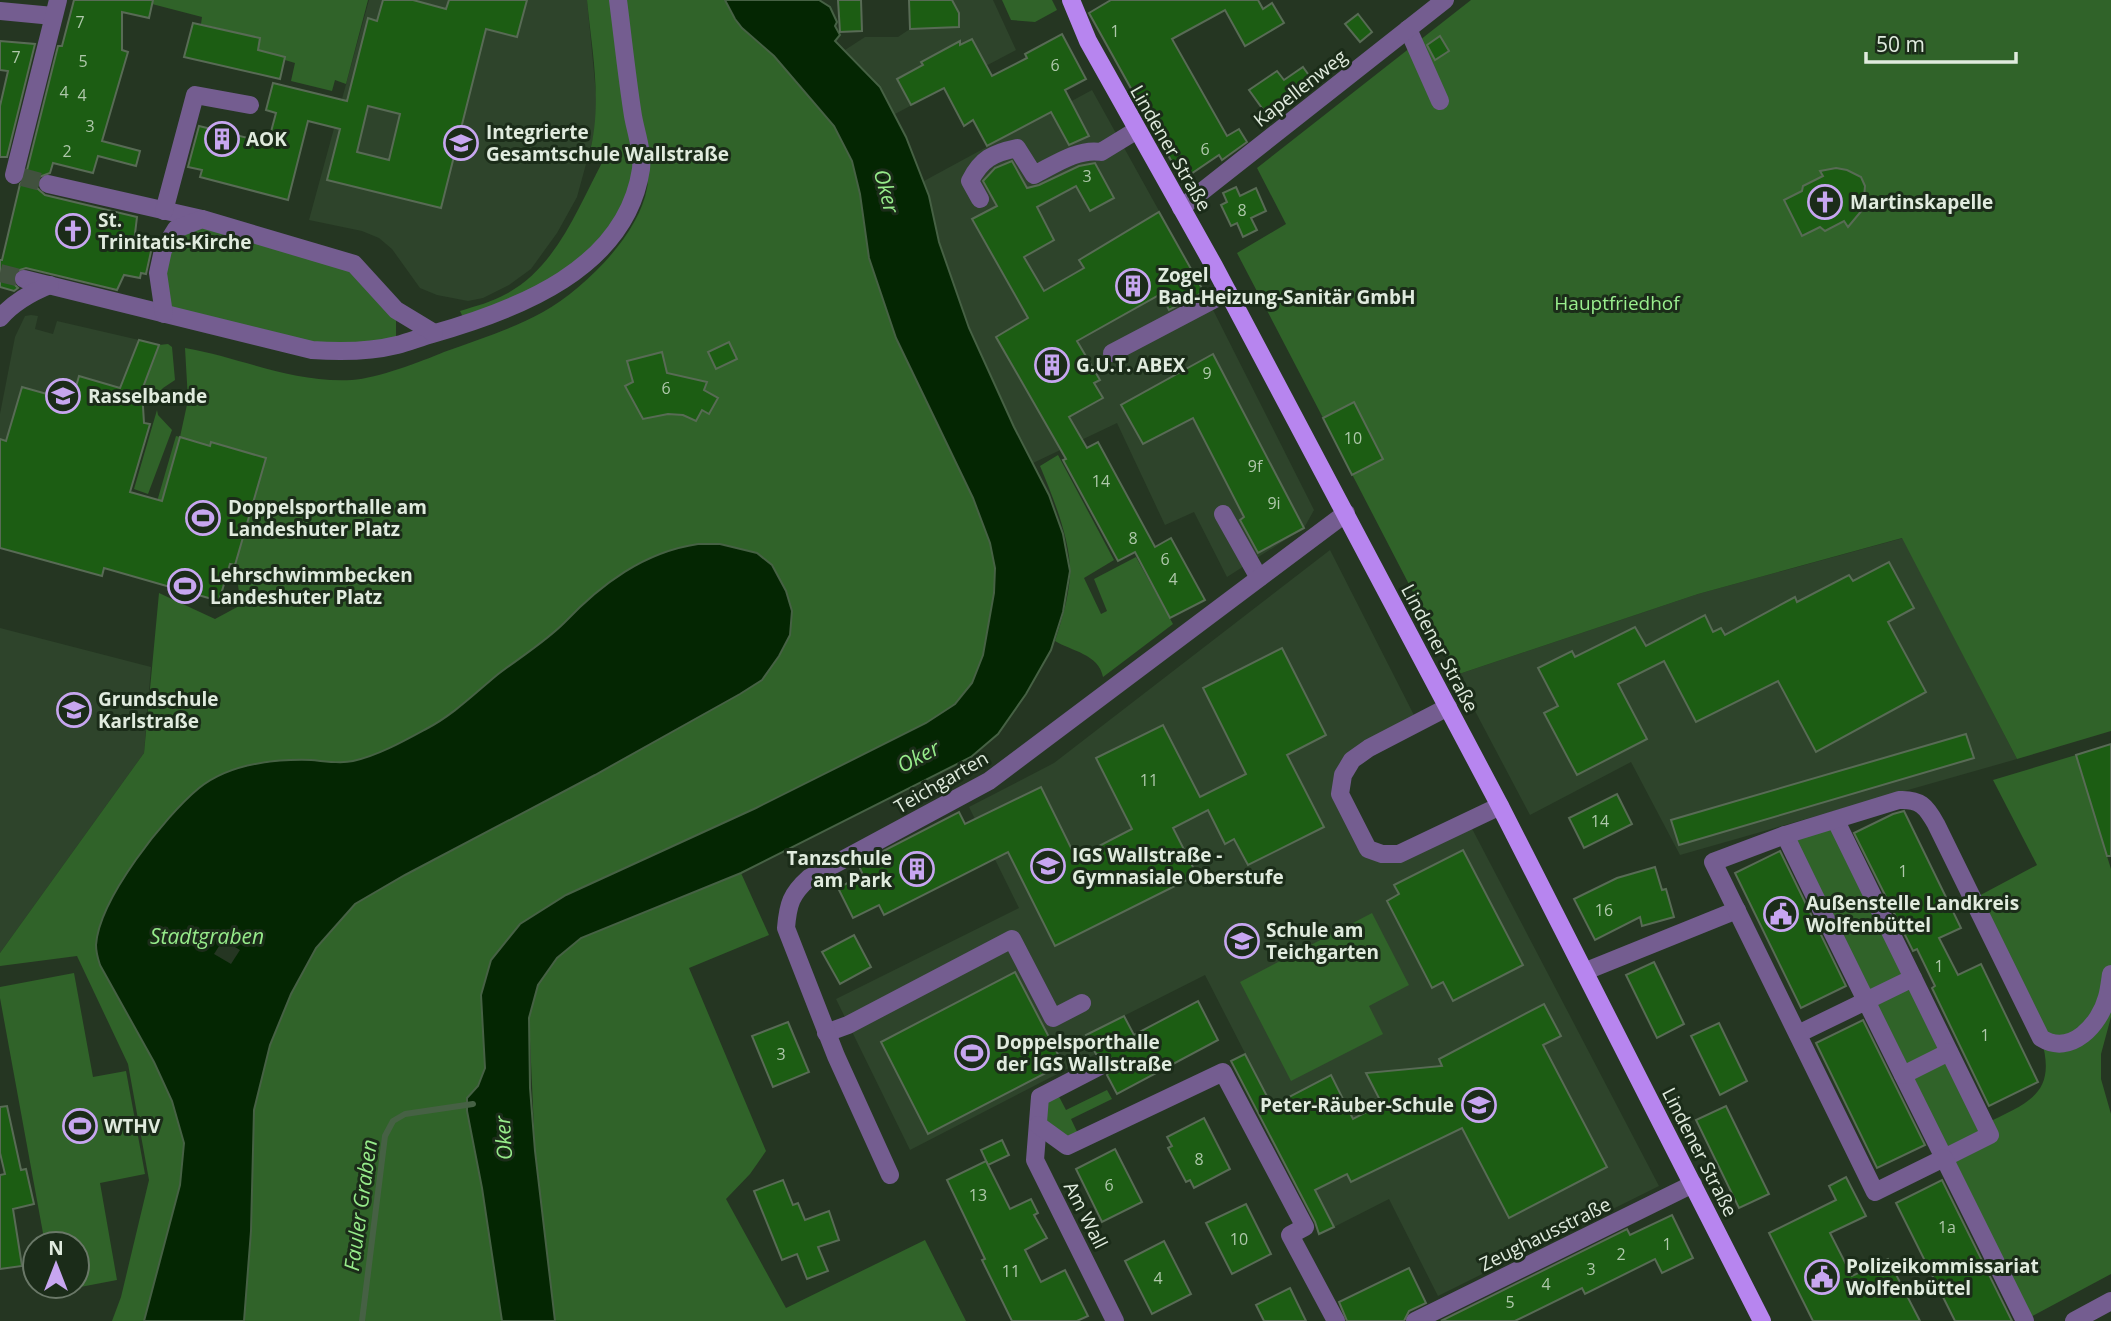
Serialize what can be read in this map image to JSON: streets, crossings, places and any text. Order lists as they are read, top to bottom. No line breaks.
{"streets":{"main road":["Lindener Straße"],"street":["Kapellenweg","Teichgarten","Am Wall","Zeughausstraße"]},"crossings":[["Kapellenweg","Lindener Straße"],["Lindener Straße","Teichgarten"],["Lindener Straße","Zeughausstraße"]],"water":["Oker","Stadtgraben","Fauler Graben"],"parks":["Hauptfriedhof"],"places":{"building":["AOK","Zogel Bad-Heizung-Sanitär GmbH","G.U.T. ABEX","Tanzschule am Park"],"school or university":["Integrierte Gesamtschule Wallstraße","Rasselbande","Grundschule Karlstraße","IGS Wallstraße - Gymnasiale Oberstufe","Schule am Teichgarten","Peter-Räuber-Schule"],"church":["Martinskapelle","St. Trinitatis-Kirche"],"sports":["Doppelsporthalle am Landeshuter Platz","Lehrschwimmbecken Landeshuter Platz","Doppelsporthalle der IGS Wallstraße","WTHV"],"public building":["Außenstelle Landkreis Wolfenbüttel","Polizeikommissariat Wolfenbüttel"]},"house_numbers":["7","1","7","5","6","4","4","3","6","2","3","8","9","6","10","9f","14","9i","8","6","4","11","14","1","16","1","1","3","8","6","13","1a","10","1","2","3","11","4","4","5"],"scale_bar":"50 m","north":"top"}
